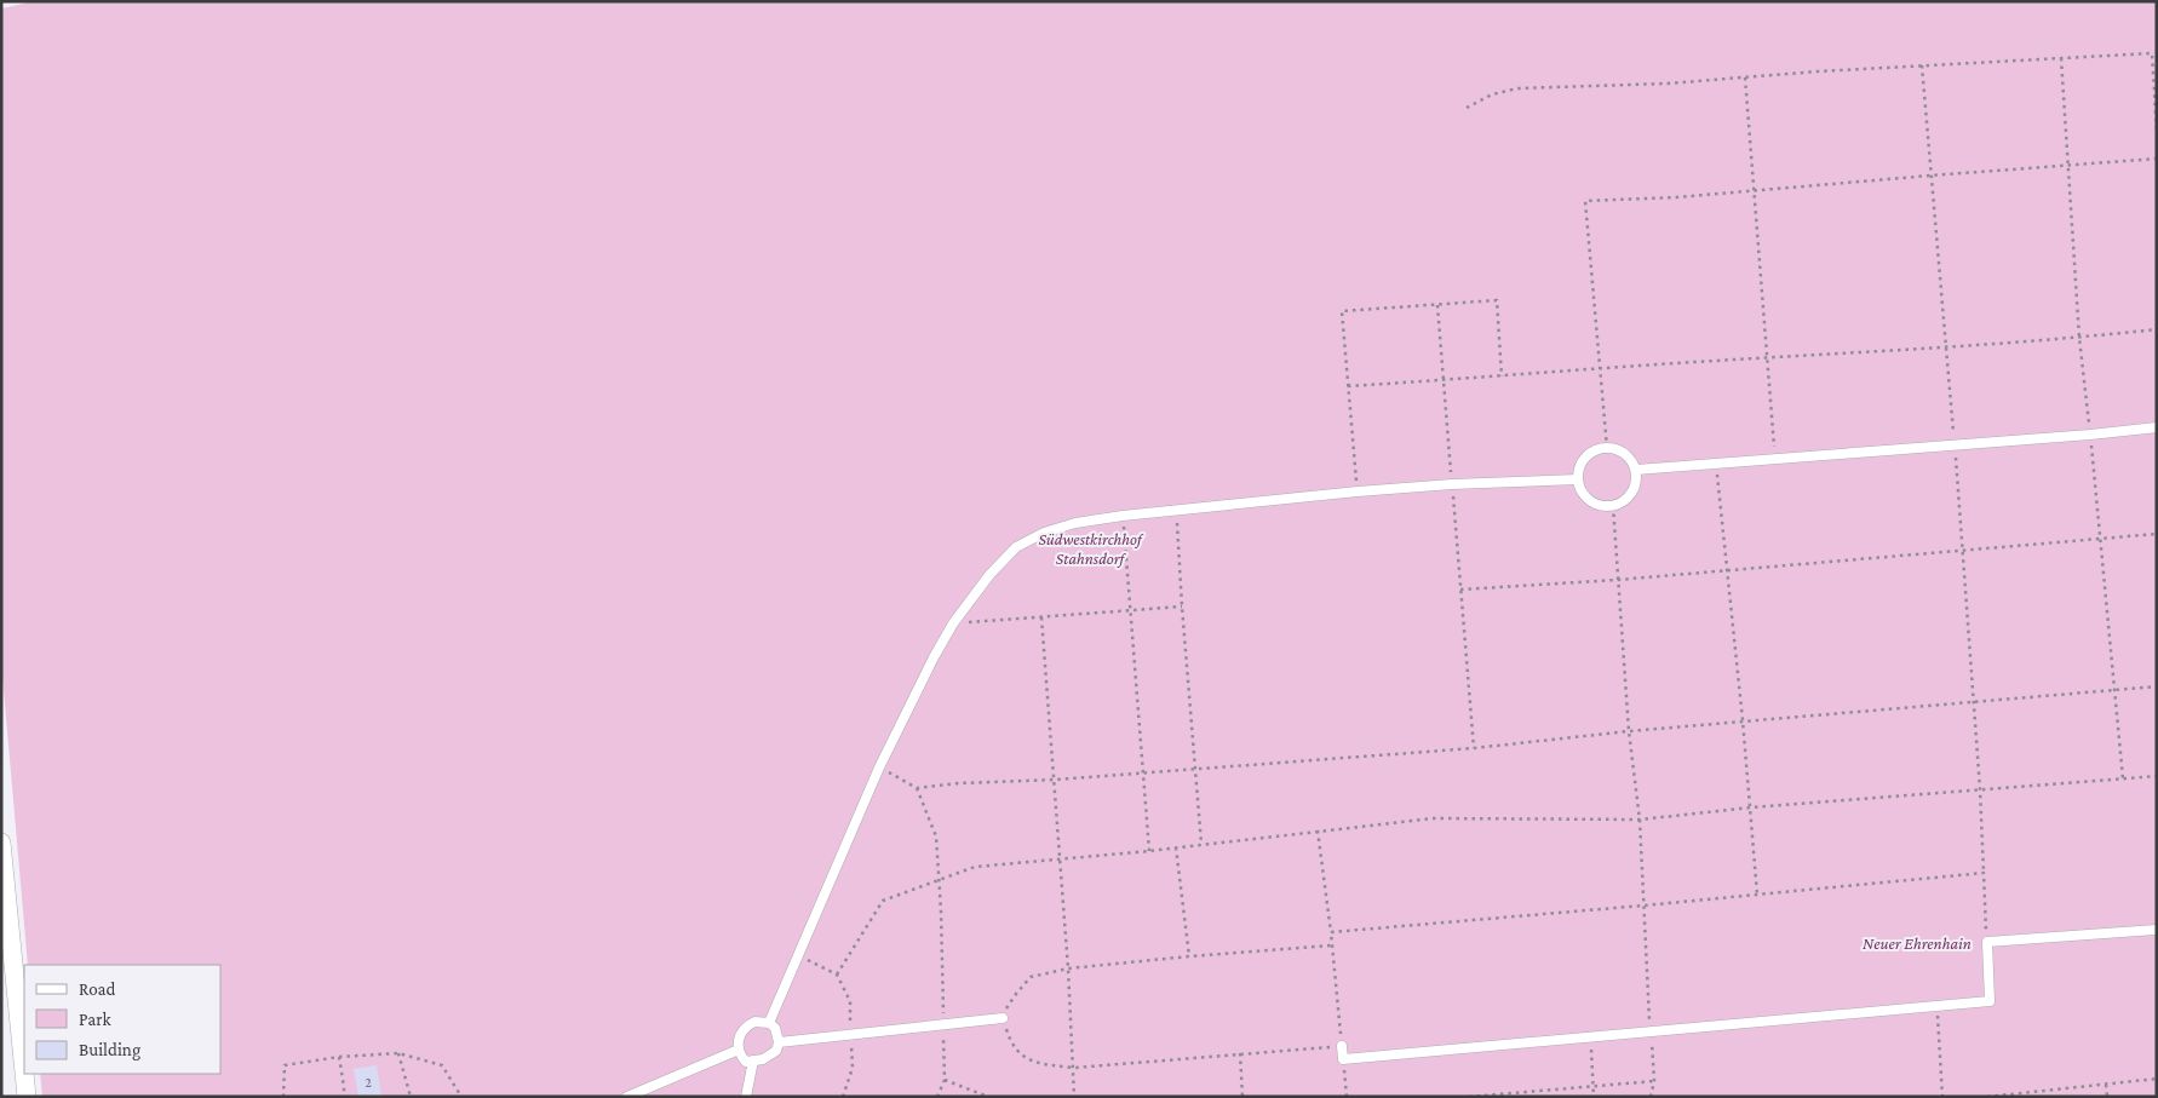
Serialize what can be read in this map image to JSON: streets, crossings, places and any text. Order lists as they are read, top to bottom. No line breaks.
{"parks":["Südwestkirchhof Stahnsdorf","Neuer Ehrenhain"],"house_numbers":["2"],"legend":["Road","Park","Building"]}
